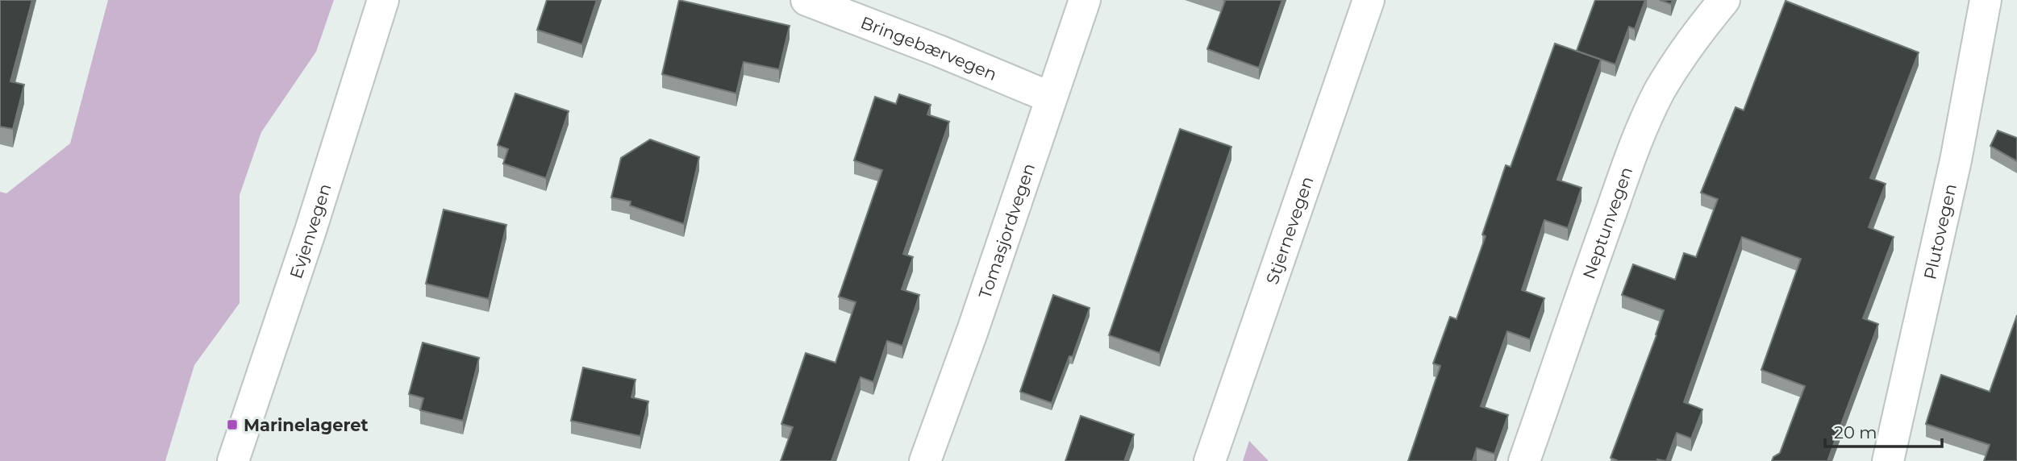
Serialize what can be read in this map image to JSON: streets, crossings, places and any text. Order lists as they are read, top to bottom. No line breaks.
{"streets":{"street":["Bringebærvegen","Neptunvegen","Tomasjordvegen","Stjernevegen","Evjenvegen","Plutovegen"]},"crossings":[["Bringebærvegen","Tomasjordvegen"]],"places":{"transit":["Marinelageret"]},"scale_bar":"20 m"}
